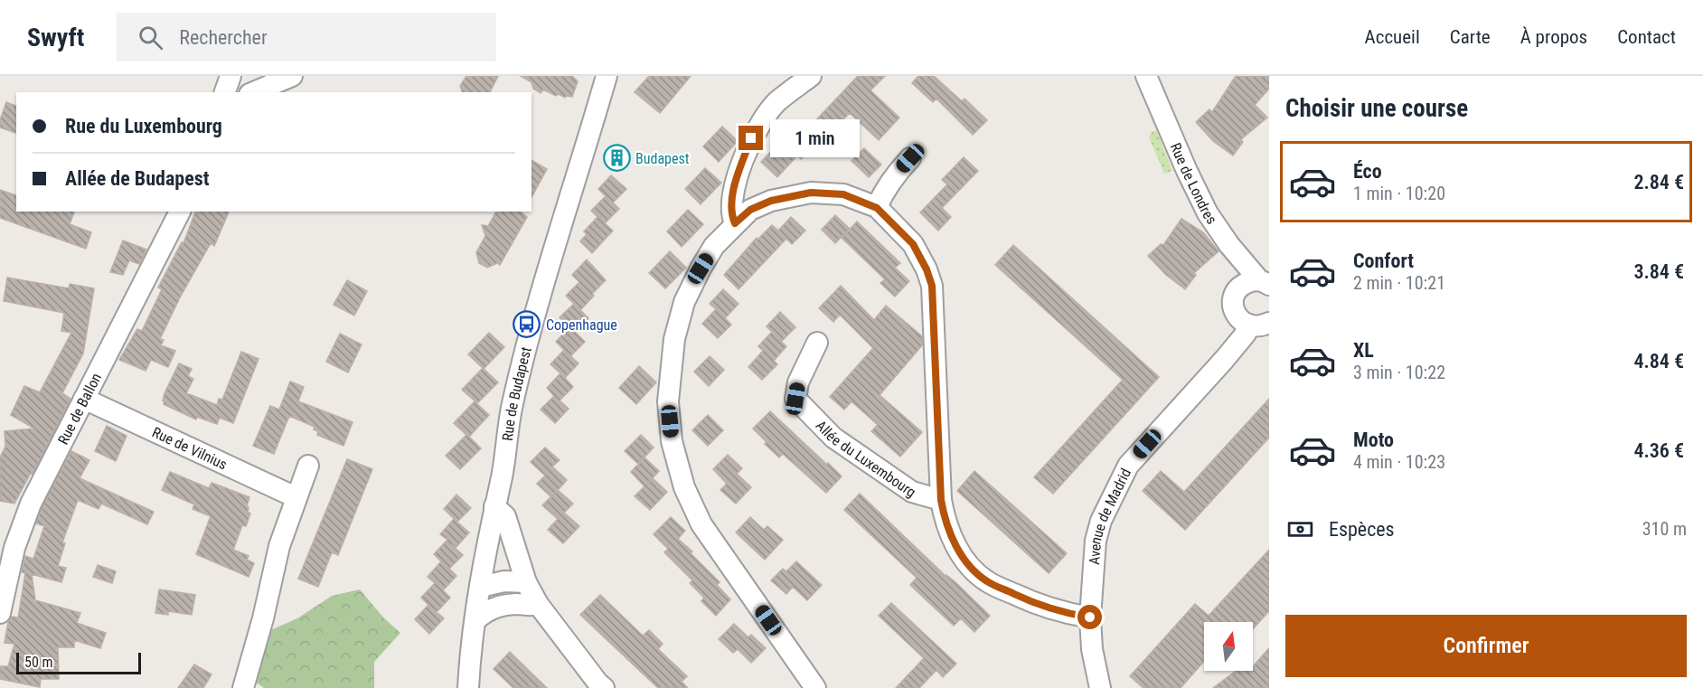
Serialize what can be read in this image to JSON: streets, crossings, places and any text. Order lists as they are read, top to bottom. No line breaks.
{"streets":{"street":["Rue de Londres","Rue de Budapest","Rue de Ballon","Rue de Vilnius","Allée du Luxembourg","Avenue de Madrid"]},"crossings":[["Rue de Ballon","Rue de Vilnius"]],"places":{"building":["Budapest"],"bus stop":["Copenhague"]},"scale_bar":"50 m","north":"top","page":{"header":"Swyft","search":"Rechercher","nav":["Accueil","Carte","À propos","Contact"],"heading":"Choisir une course","banner":["Rue du Luxembourg","Allée de Budapest"],"bubble":"1 min","list":[{"name":"Éco","note":"1 min · 10:20","value":"2.84 €"},{"name":"Confort","note":"2 min · 10:21","value":"3.84 €"},{"name":"XL","note":"3 min · 10:22","value":"4.84 €"},{"name":"Moto","note":"4 min · 10:23","value":"4.36 €"}],"pay":["Espèces","310 m"],"buttons":"Confirmer","scale":"50 m"}}
